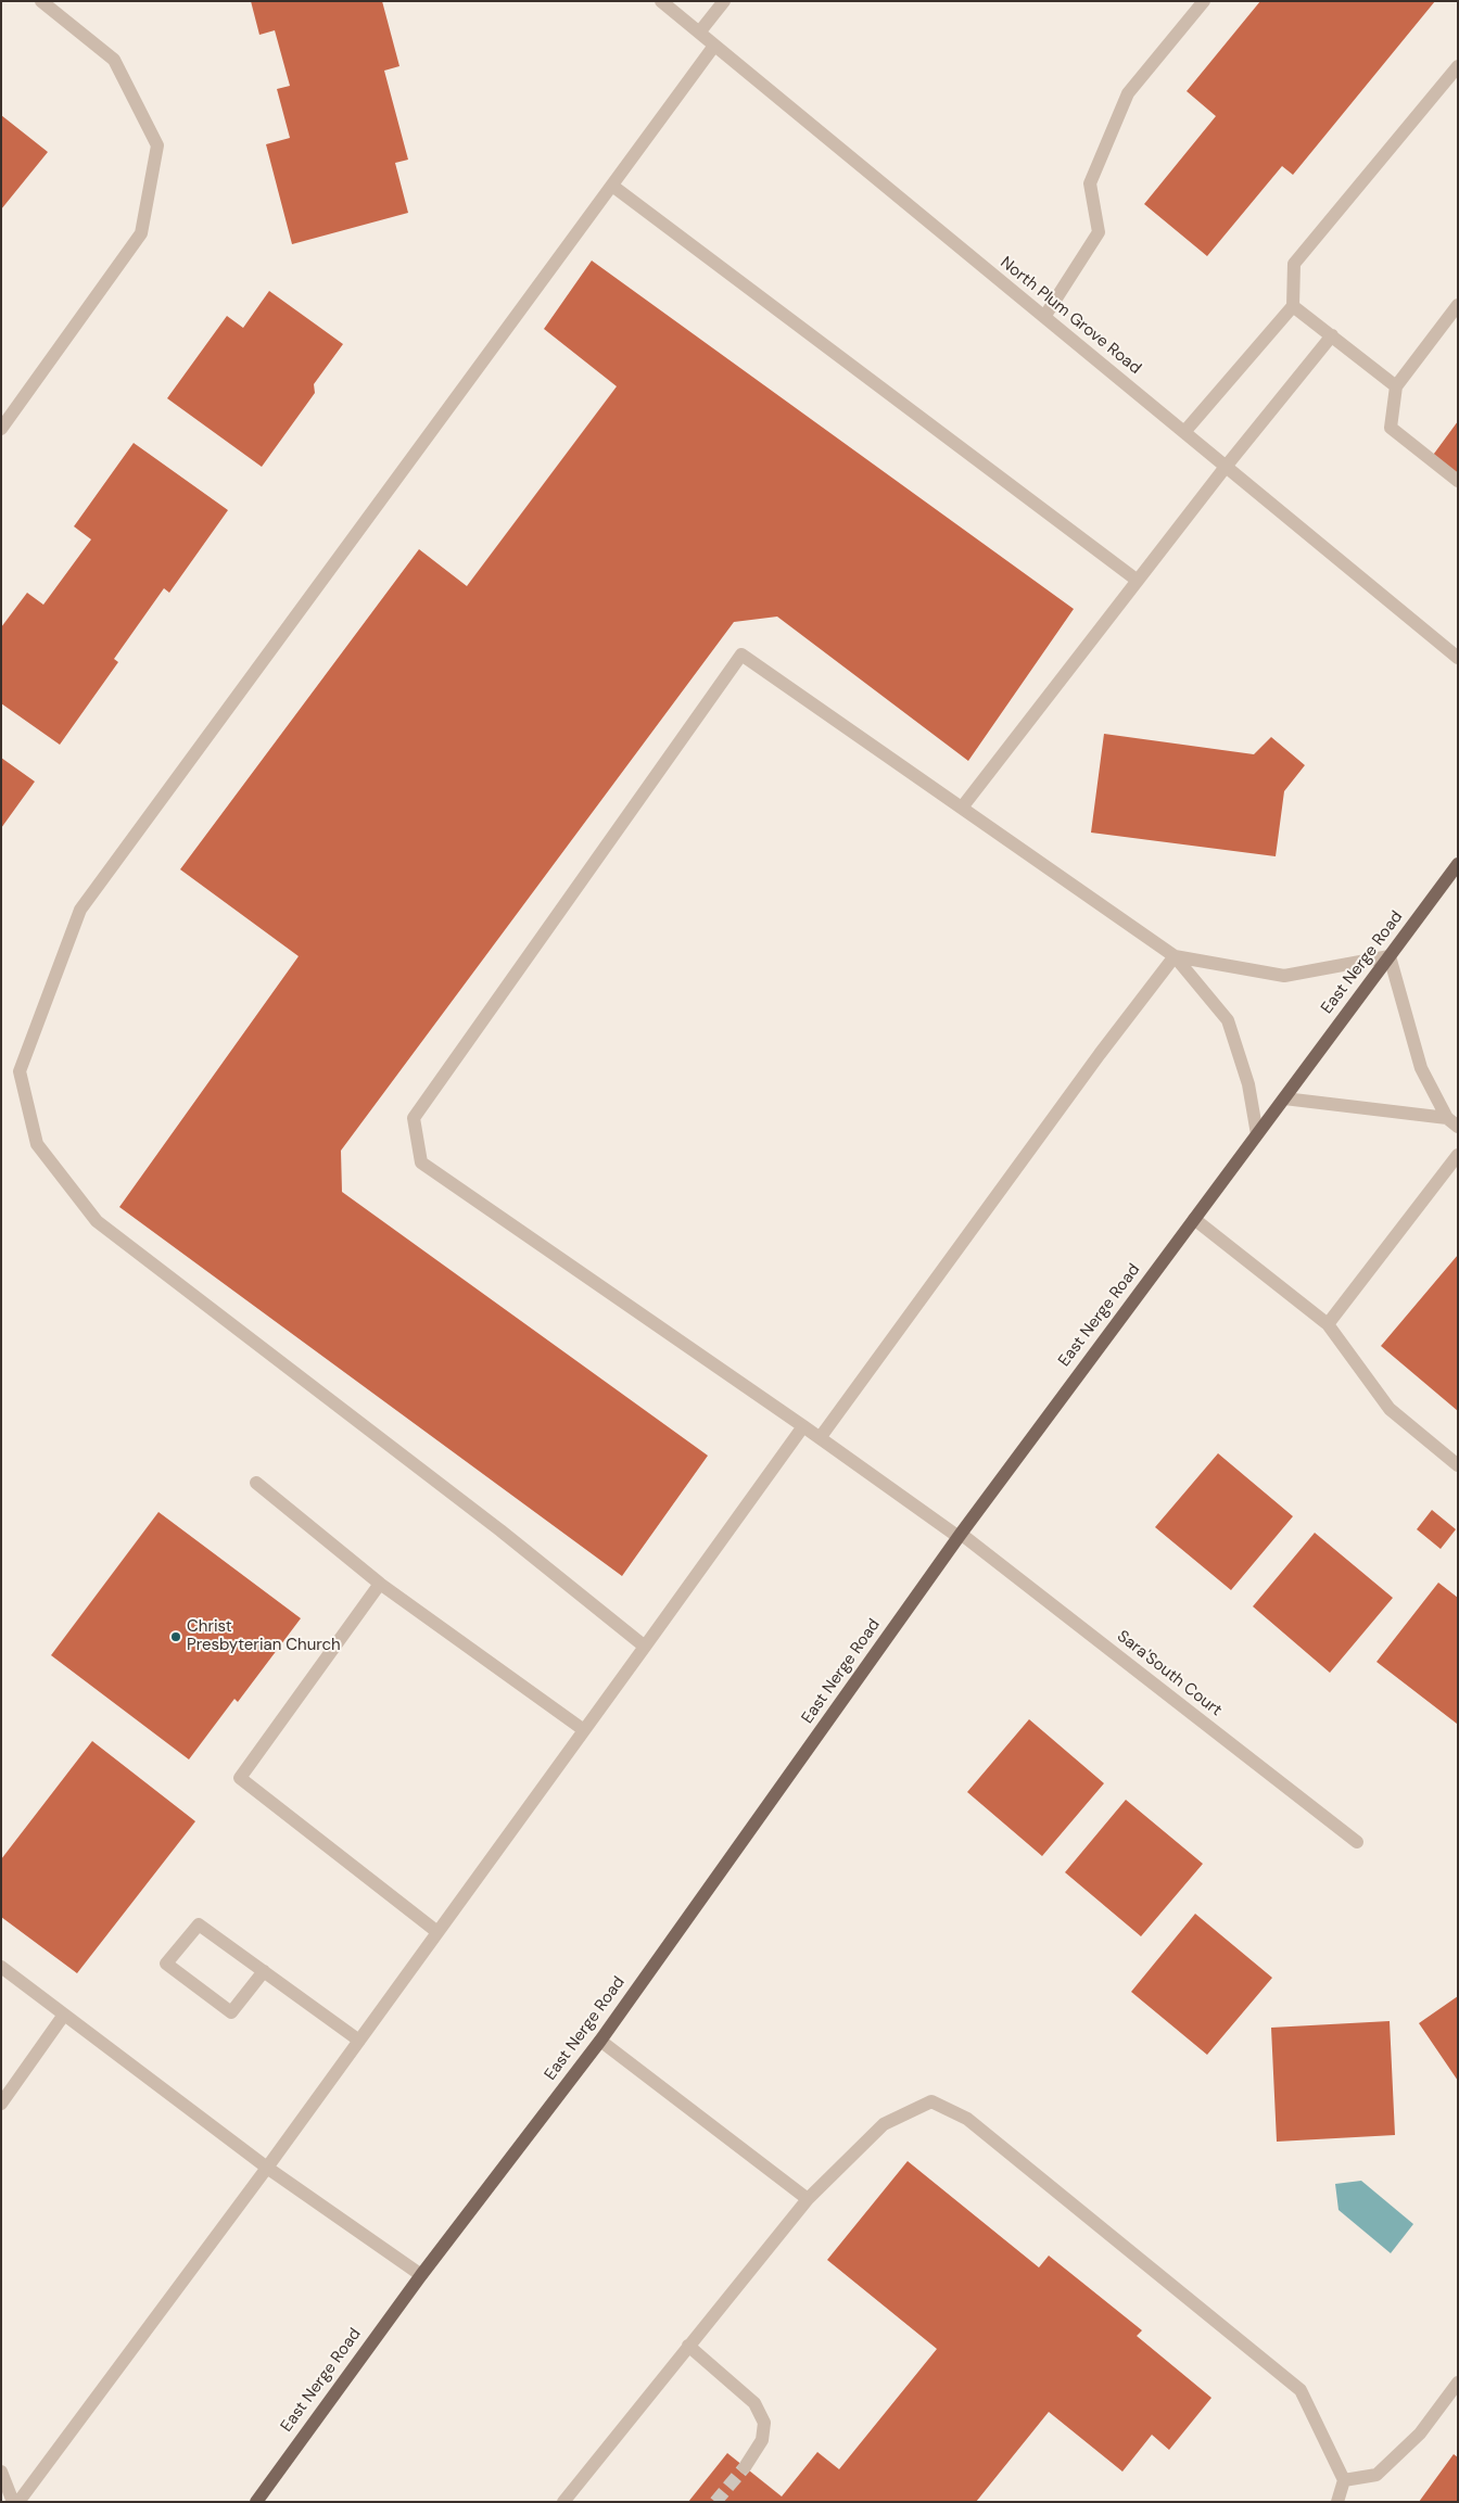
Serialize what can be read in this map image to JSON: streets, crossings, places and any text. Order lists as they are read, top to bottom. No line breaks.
{"streets":{"main road":["East Nerge Road"],"street":["North Plum Grove Road","Sara'South Court"]},"crossings":[["East Nerge Road","Sara'South Court"]],"places":["Christ Presbyterian Church"]}
